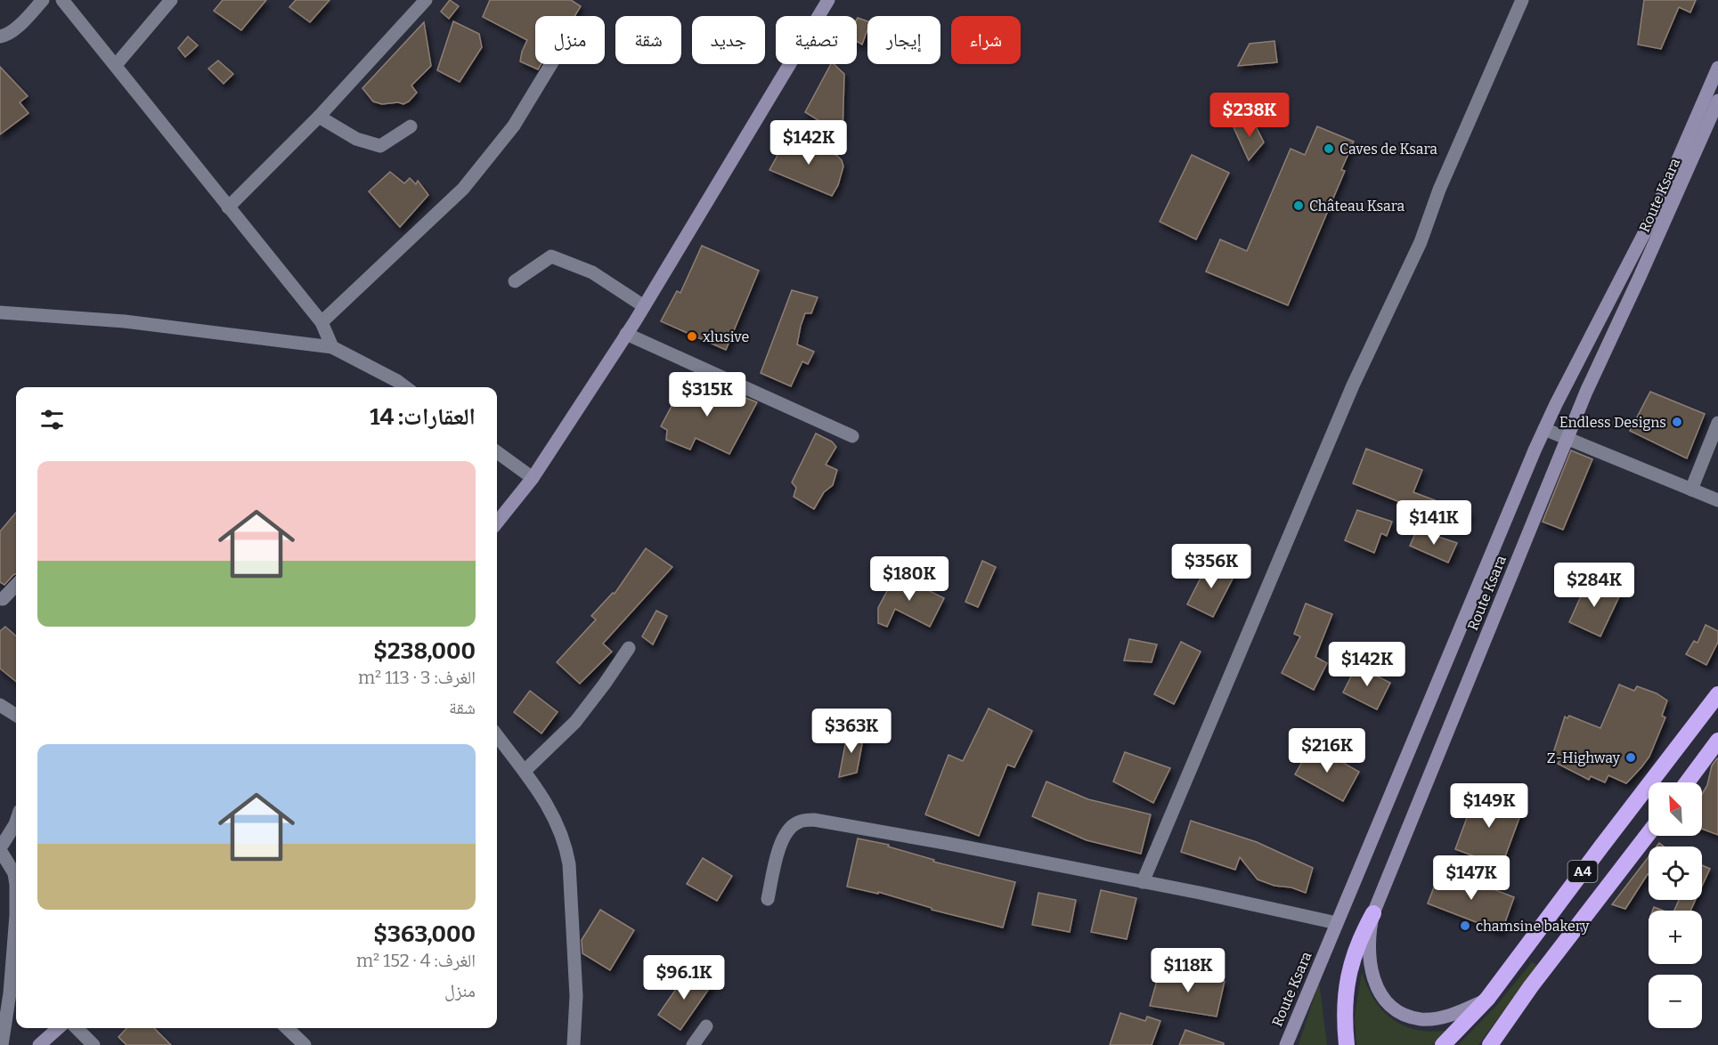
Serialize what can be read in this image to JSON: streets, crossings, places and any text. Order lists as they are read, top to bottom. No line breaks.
{"streets":{"highway":["A4"],"main road":["Route Ksara"]},"crossings":[["Route Ksara","A4"]],"places":["Caves de Ksara","Château Ksara","xlusive","Endless Designs","Z-Highway","chamsine bakery"],"north":"top left","page":{"chip":["شراء","إيجار","تصفية","جديد","شقة","منزل"],"price":["$238K","$142K","$315K","$141K","$356K","$180K","$284K","$142K","$363K","$216K","$149K","$147K","$118K","$96.1K"],"heading":"العقارات: 14","list":[{"name":"$238,000","note":"الغرف: 3 · 113 m² · شقة"},{"name":"$363,000","note":"الغرف: 4 · 152 m² · منزل"}],"map_buttons":["+","−"]}}
